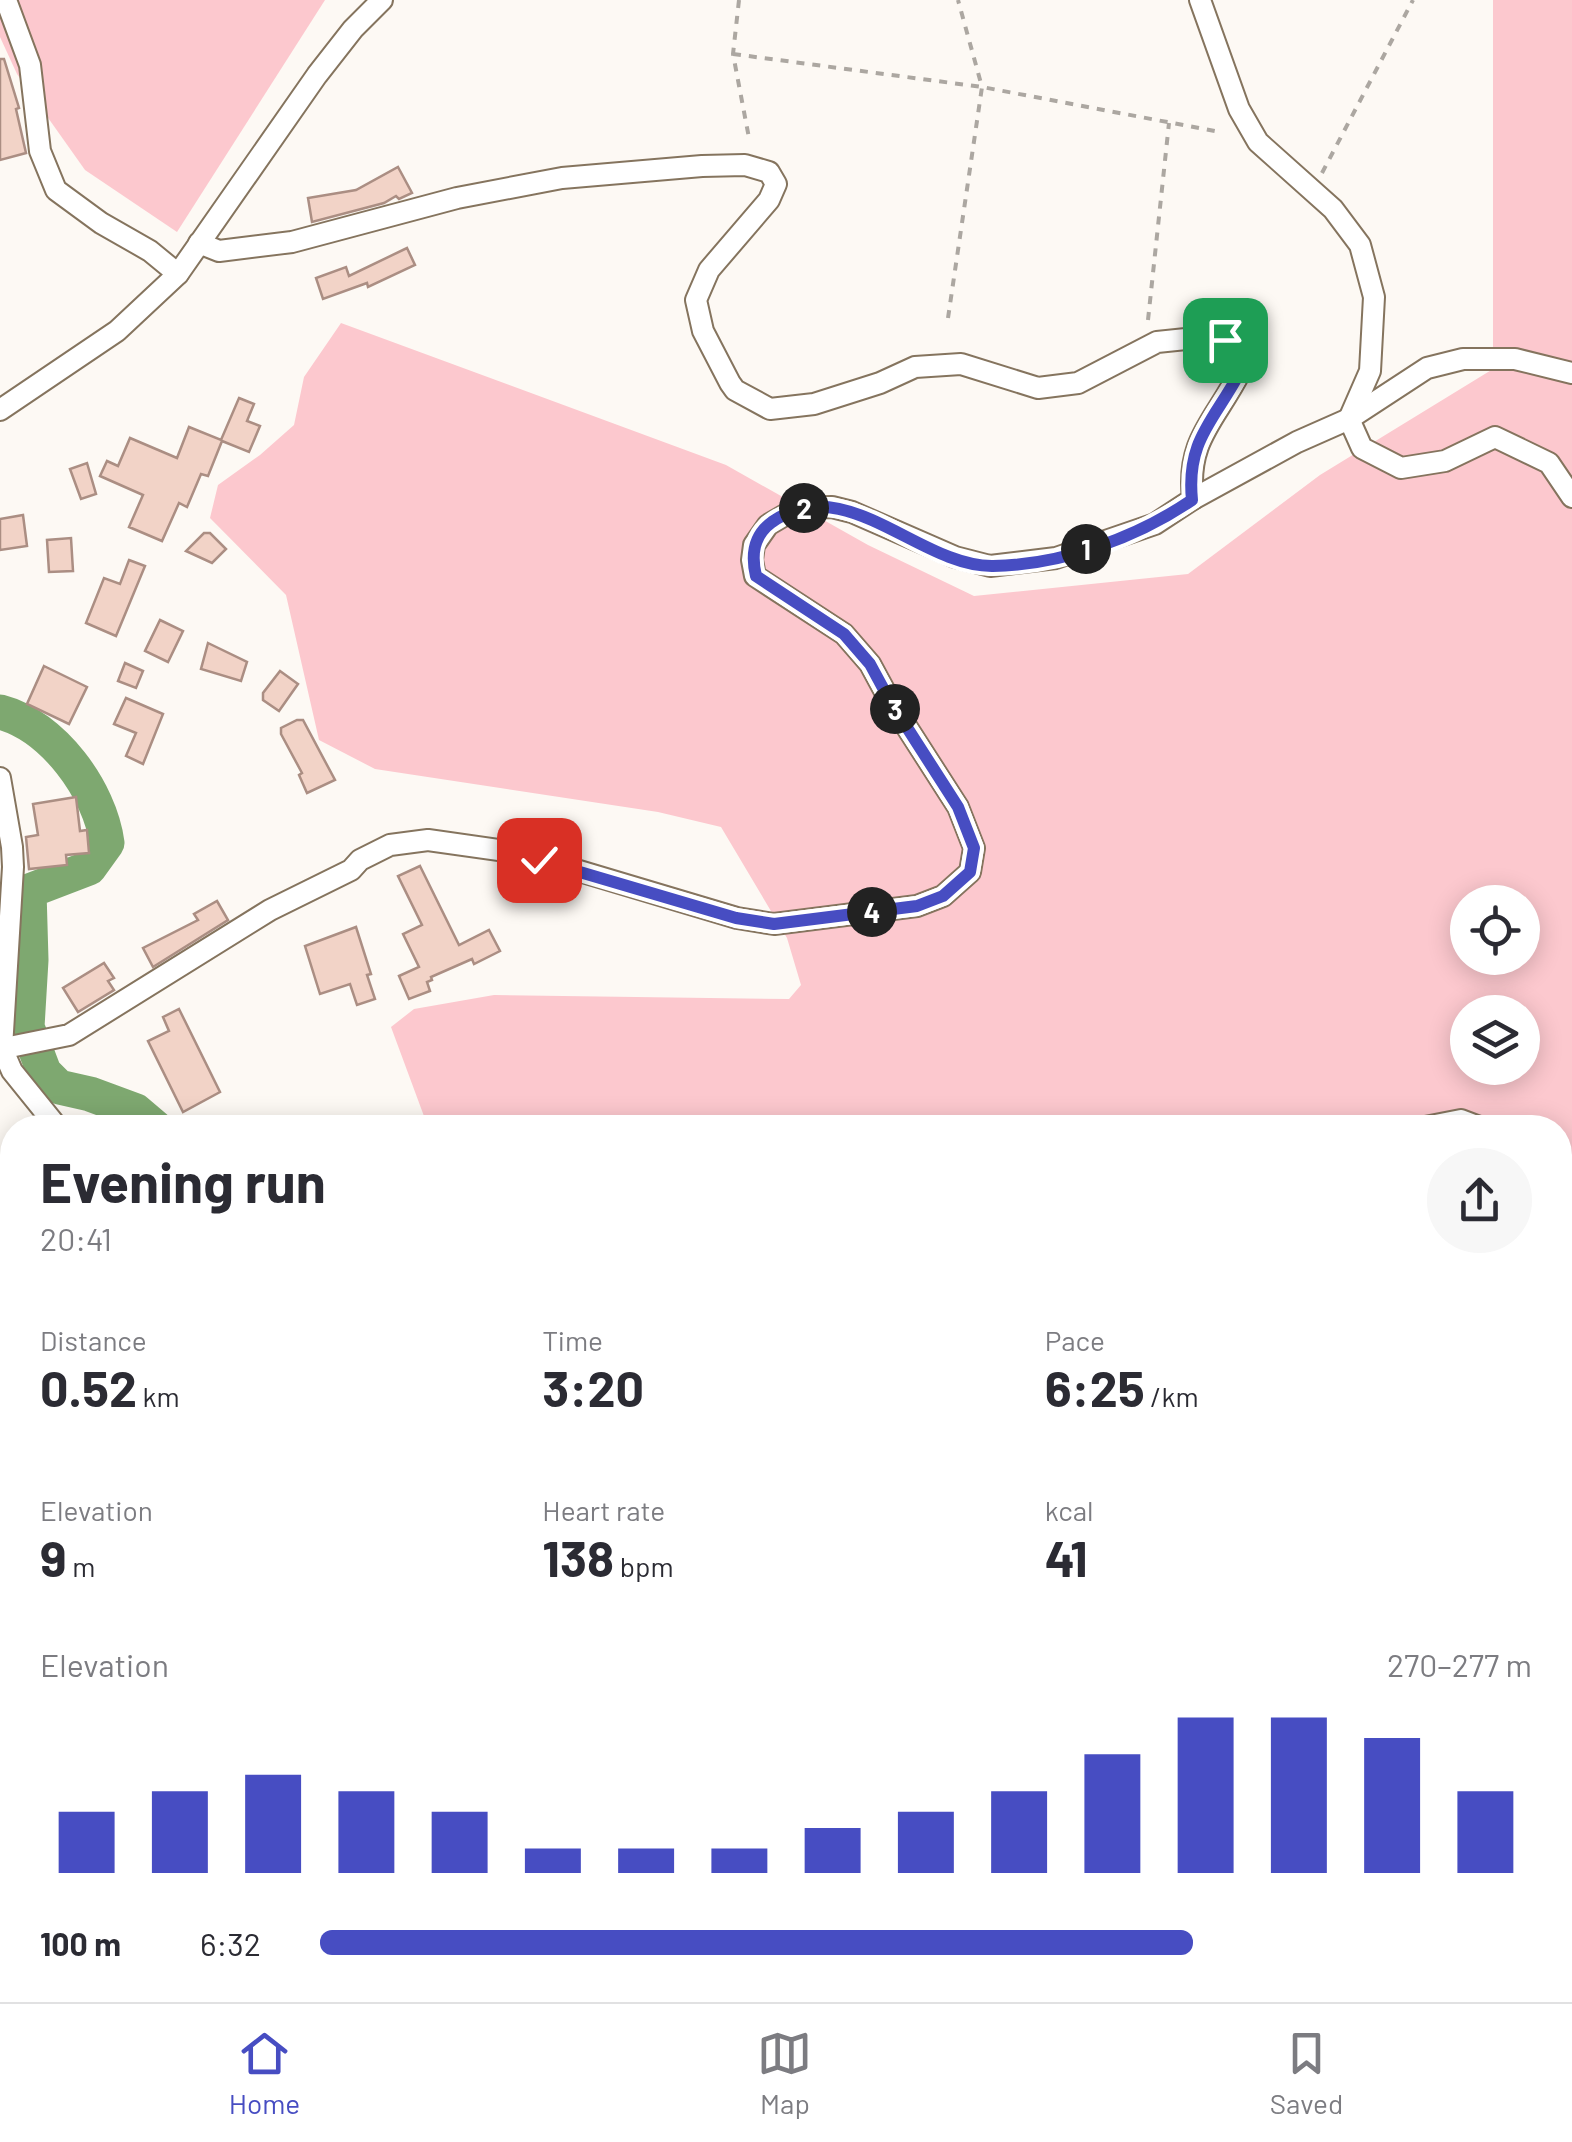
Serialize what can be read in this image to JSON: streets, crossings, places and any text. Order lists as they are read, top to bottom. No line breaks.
{"page":{"pins":["2","1","3","4"],"heading":["Evening run","20:41"],"stats":[["Distance","0.52 km"],["Time","3:20"],["Pace","6:25 /km"],["Elevation","9 m"],["Heart rate","138 bpm"],["kcal","41"]],"chart":["Elevation","270–277 m"],"list":[{"name":"100 m","note":"6:32"}],"tabs":["Home","Map","Saved"]}}
